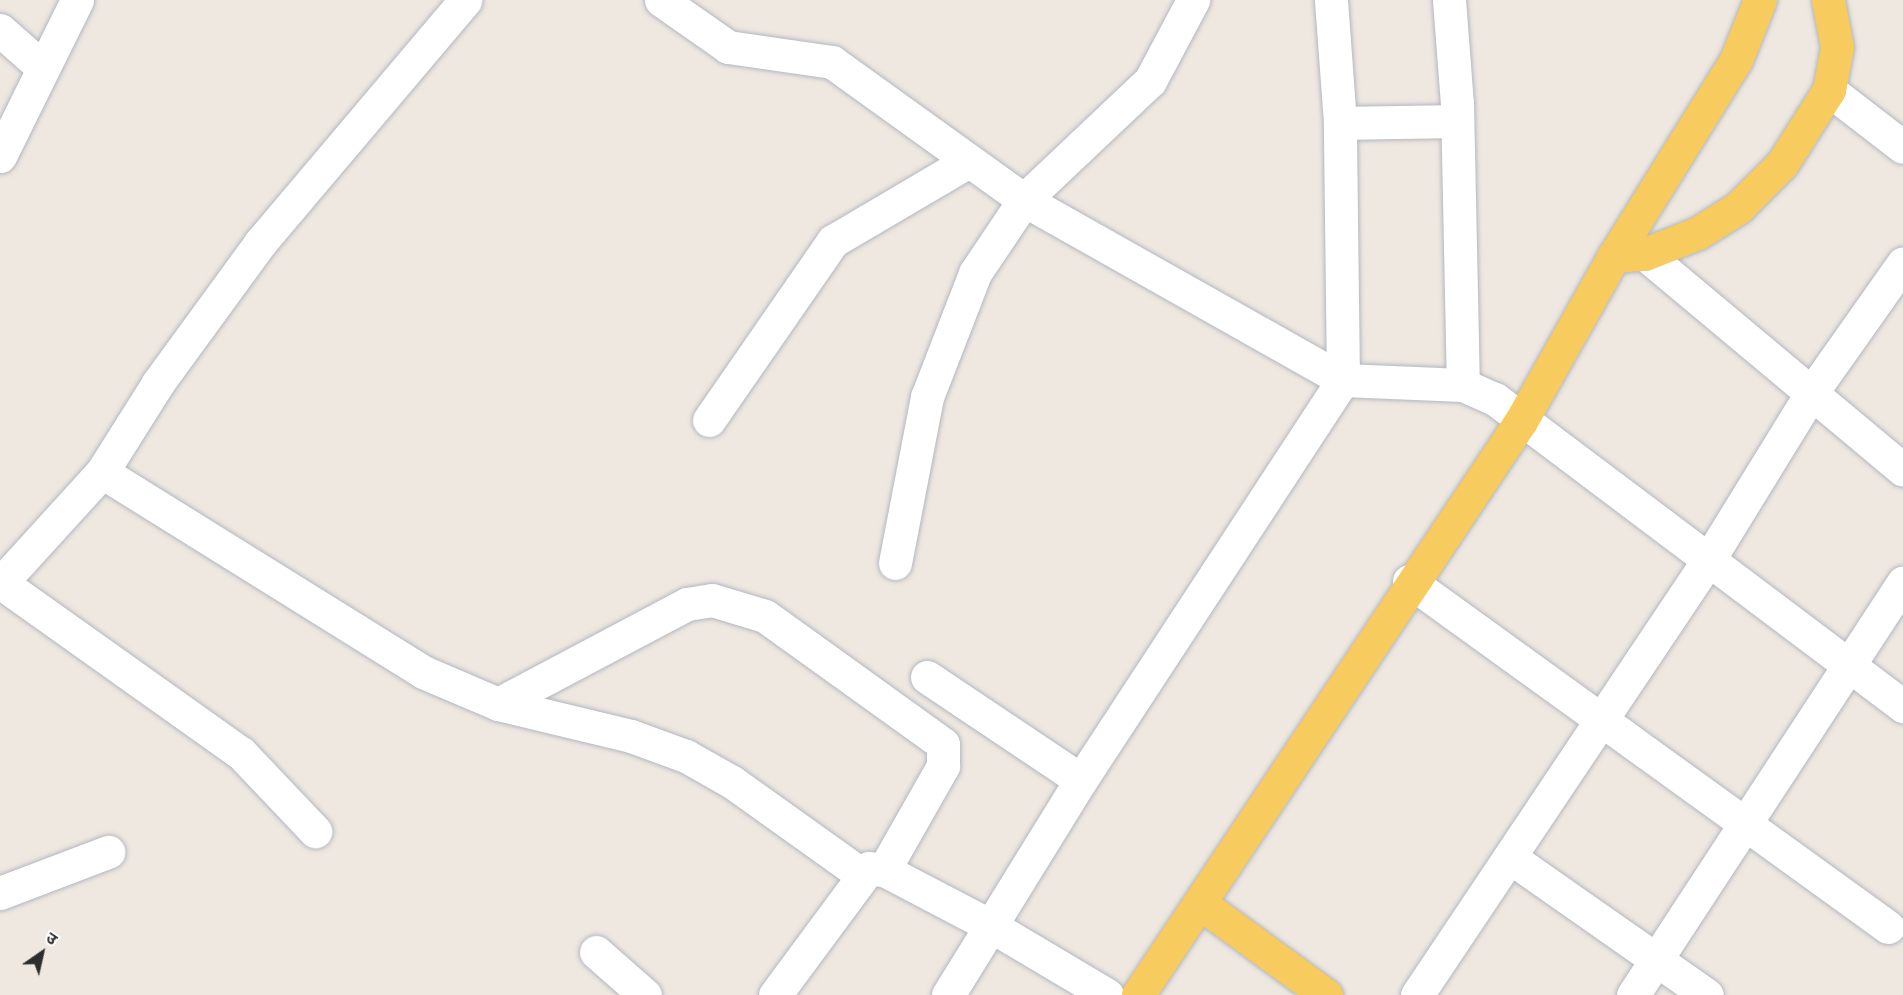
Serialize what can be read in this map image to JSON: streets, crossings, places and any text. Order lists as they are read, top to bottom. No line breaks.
{"north":"top right"}
